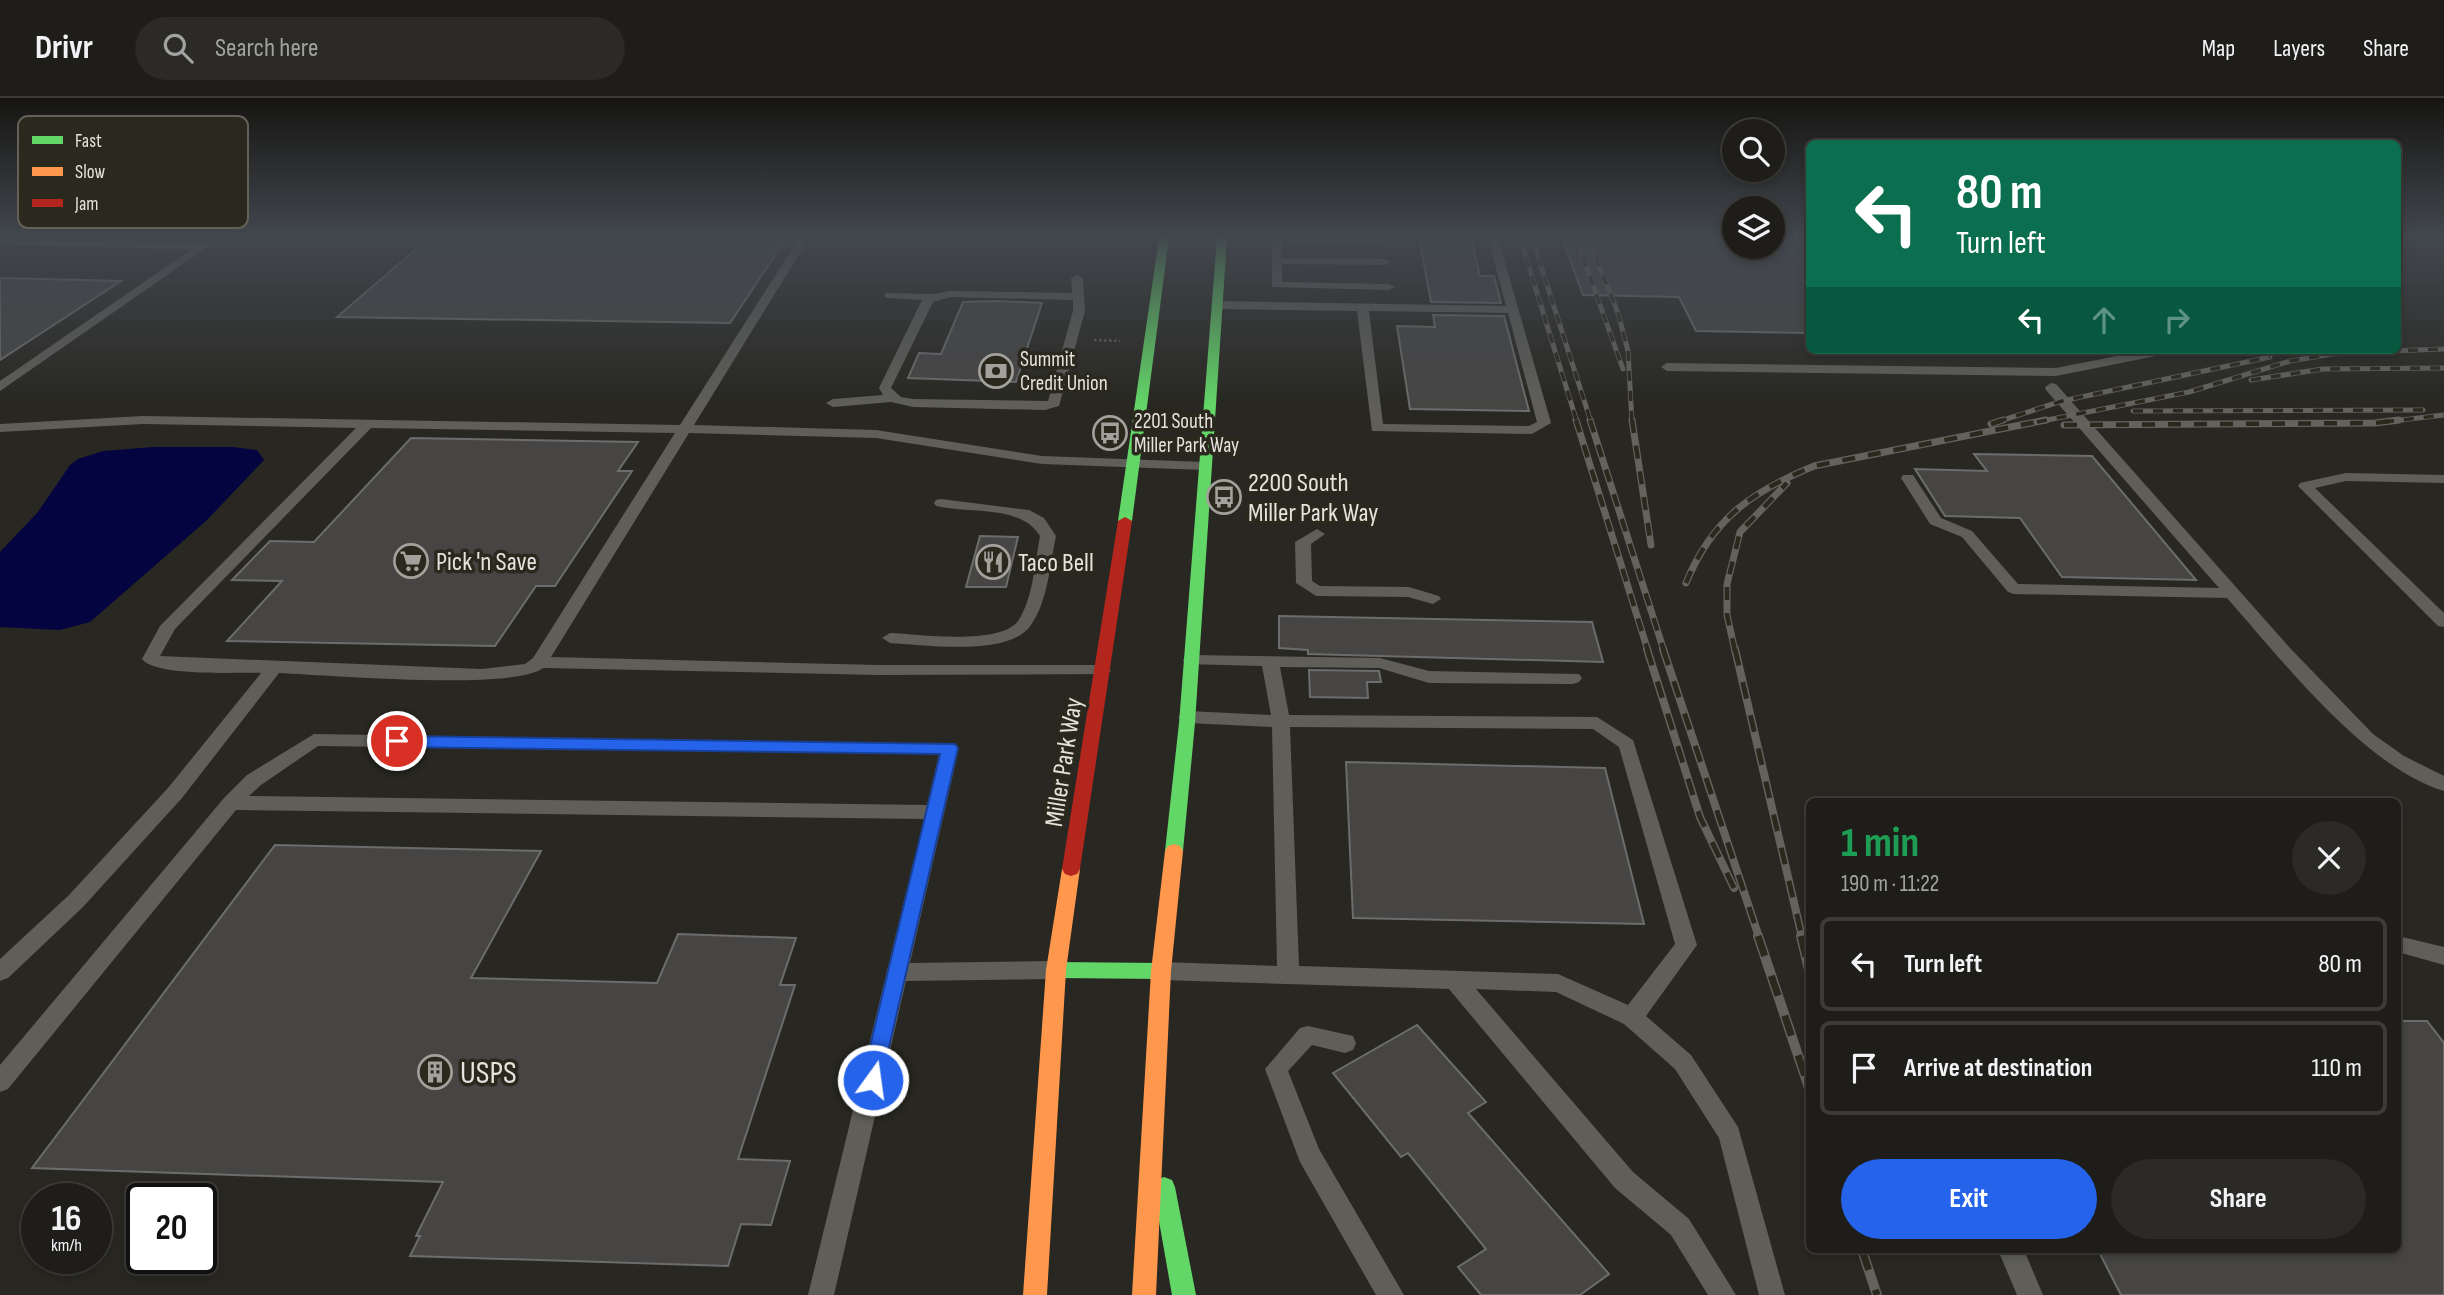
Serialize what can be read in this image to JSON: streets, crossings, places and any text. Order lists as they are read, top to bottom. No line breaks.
{"streets":{"main road":["Miller Park Way"]},"places":{"bank":["Summit Credit Union"],"bus stop":["2201 South Miller Park Way","2200 South Miller Park Way"],"supermarket":["Pick 'n Save"],"restaurant":["Taco Bell"],"building":["USPS"]},"legend":["Fast","Slow","Jam"],"page":{"header":"Drivr","search":"Search here","nav":["Map","Layers","Share"],"turn":["80 m","Turn left"],"heading":["1 min","190 m · 11:22"],"list":[{"name":"Turn left","value":"80 m"},{"name":"Arrive at destination","value":"110 m"}],"buttons":["Exit","Share"],"speed":"16 km/h","limit":"20"}}
